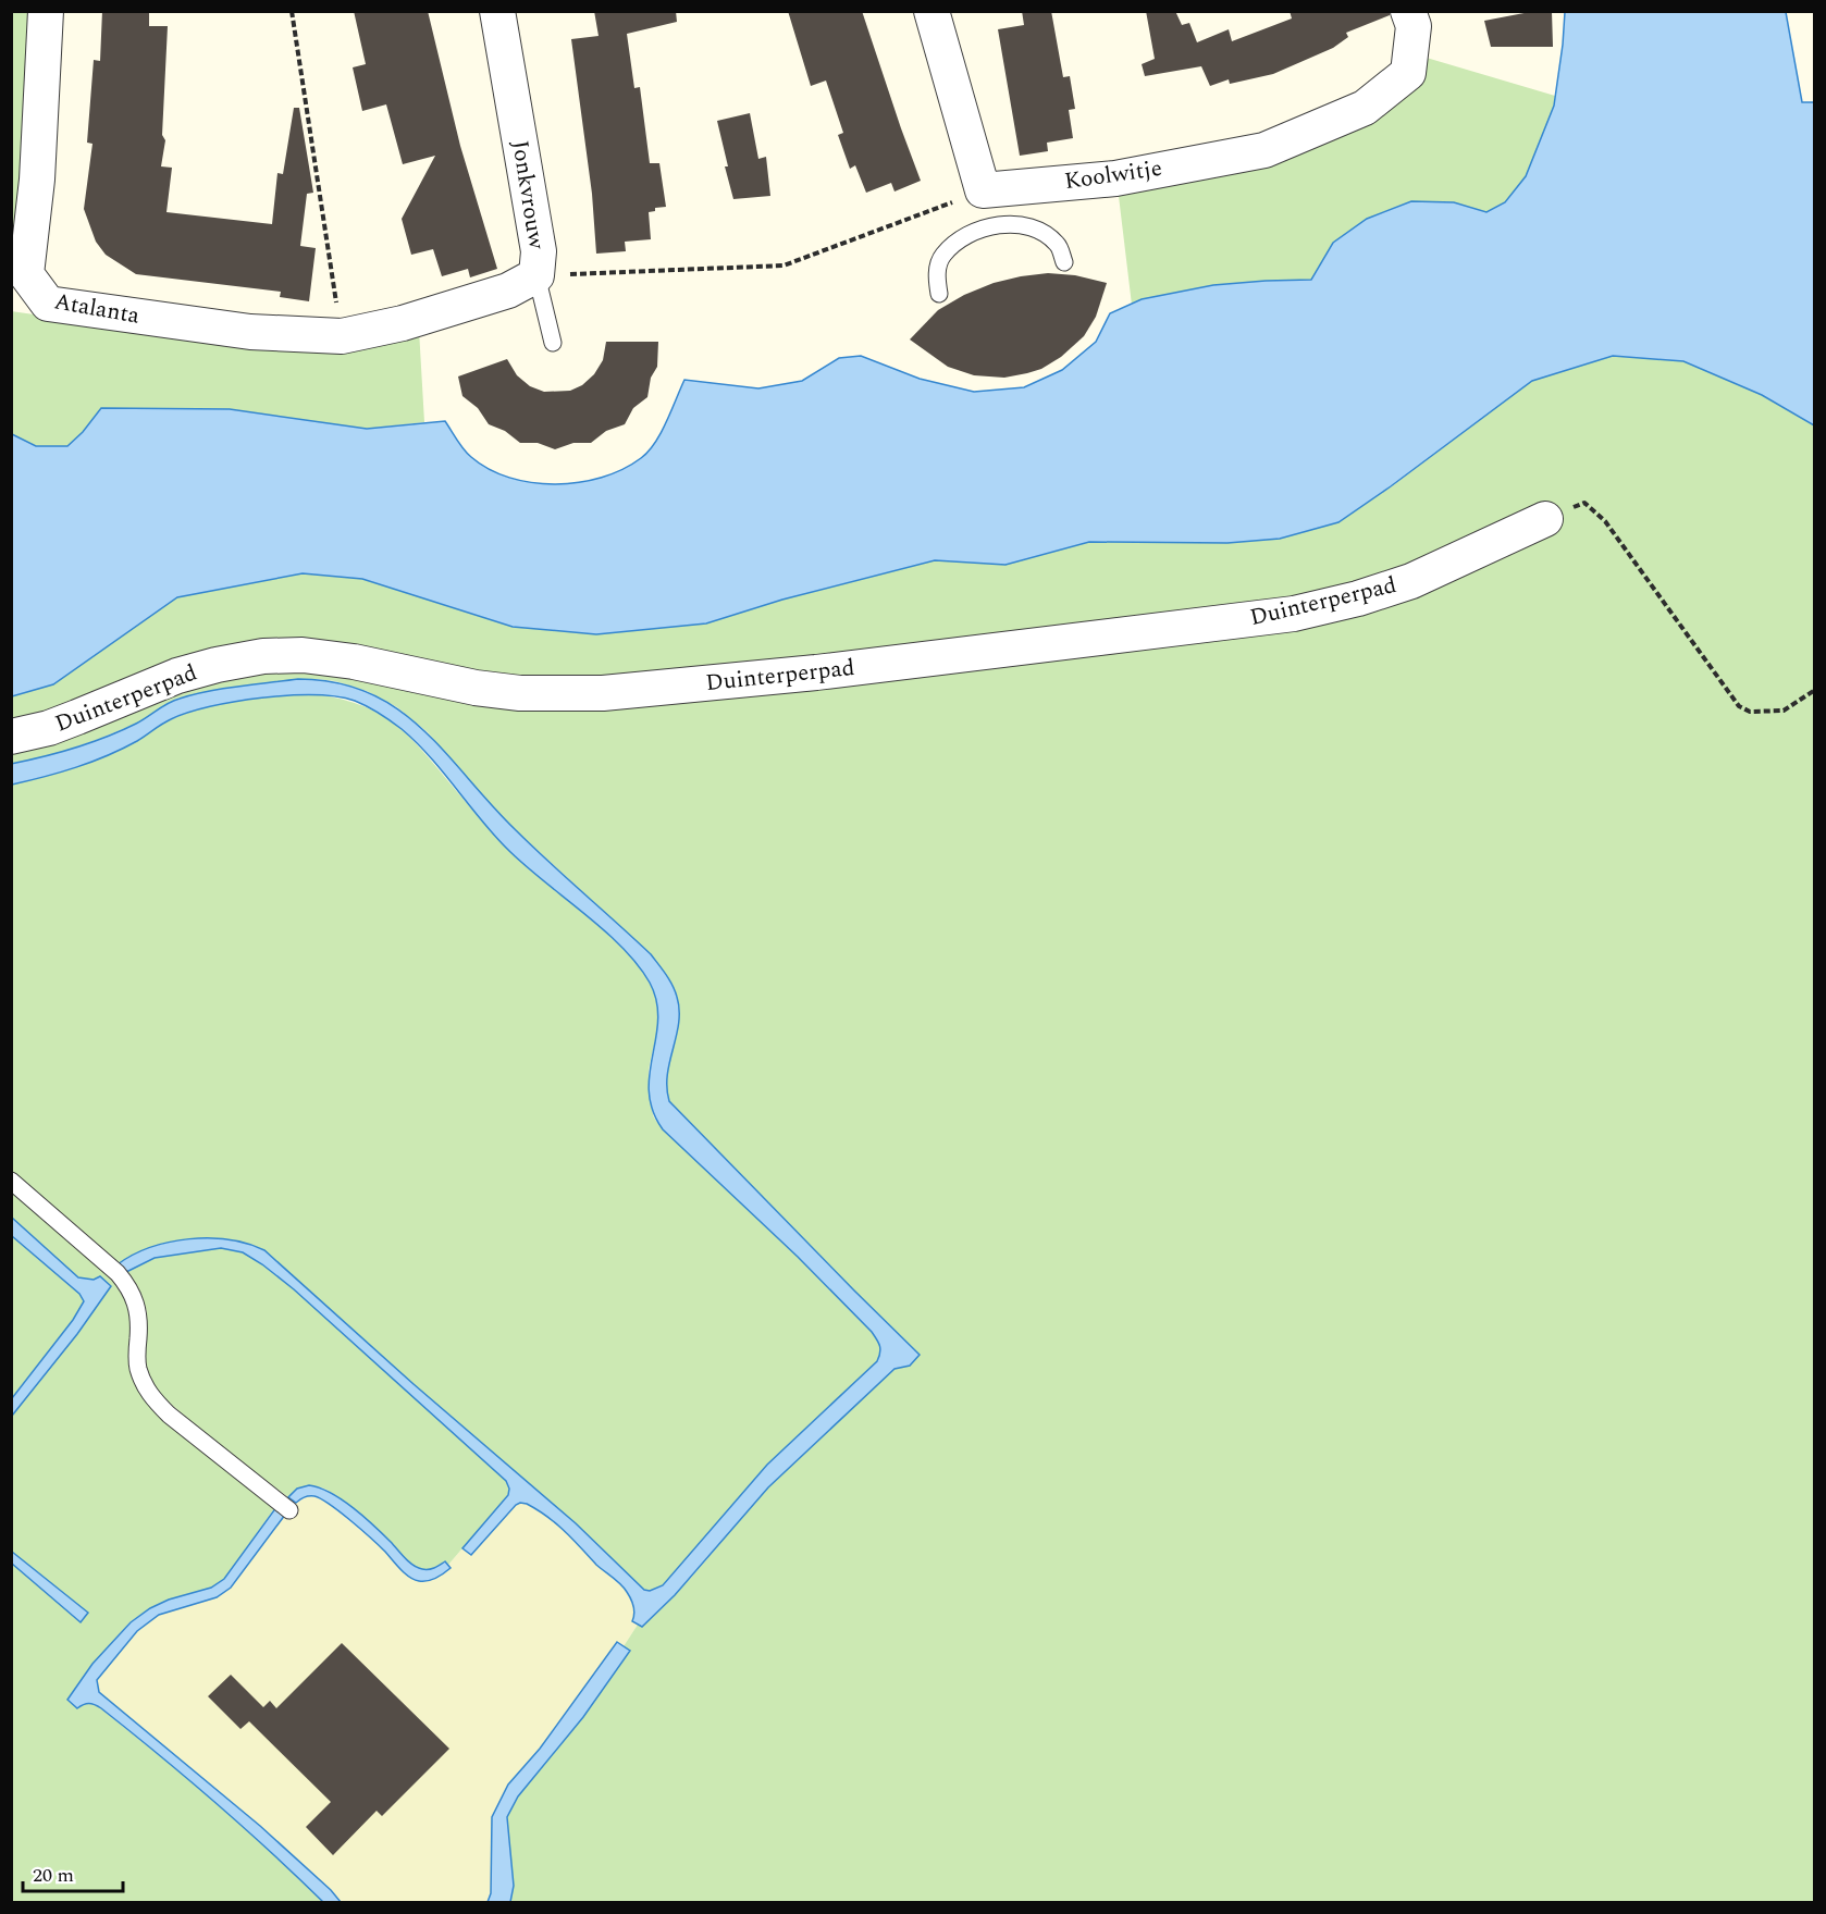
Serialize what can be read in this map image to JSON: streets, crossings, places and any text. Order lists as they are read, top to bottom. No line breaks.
{"streets":{"street":["Koolwitje","Jonkvrouw","Atalanta","Duinterperpad"]},"crossings":[["Jonkvrouw","Atalanta"]],"scale_bar":"20 m"}
